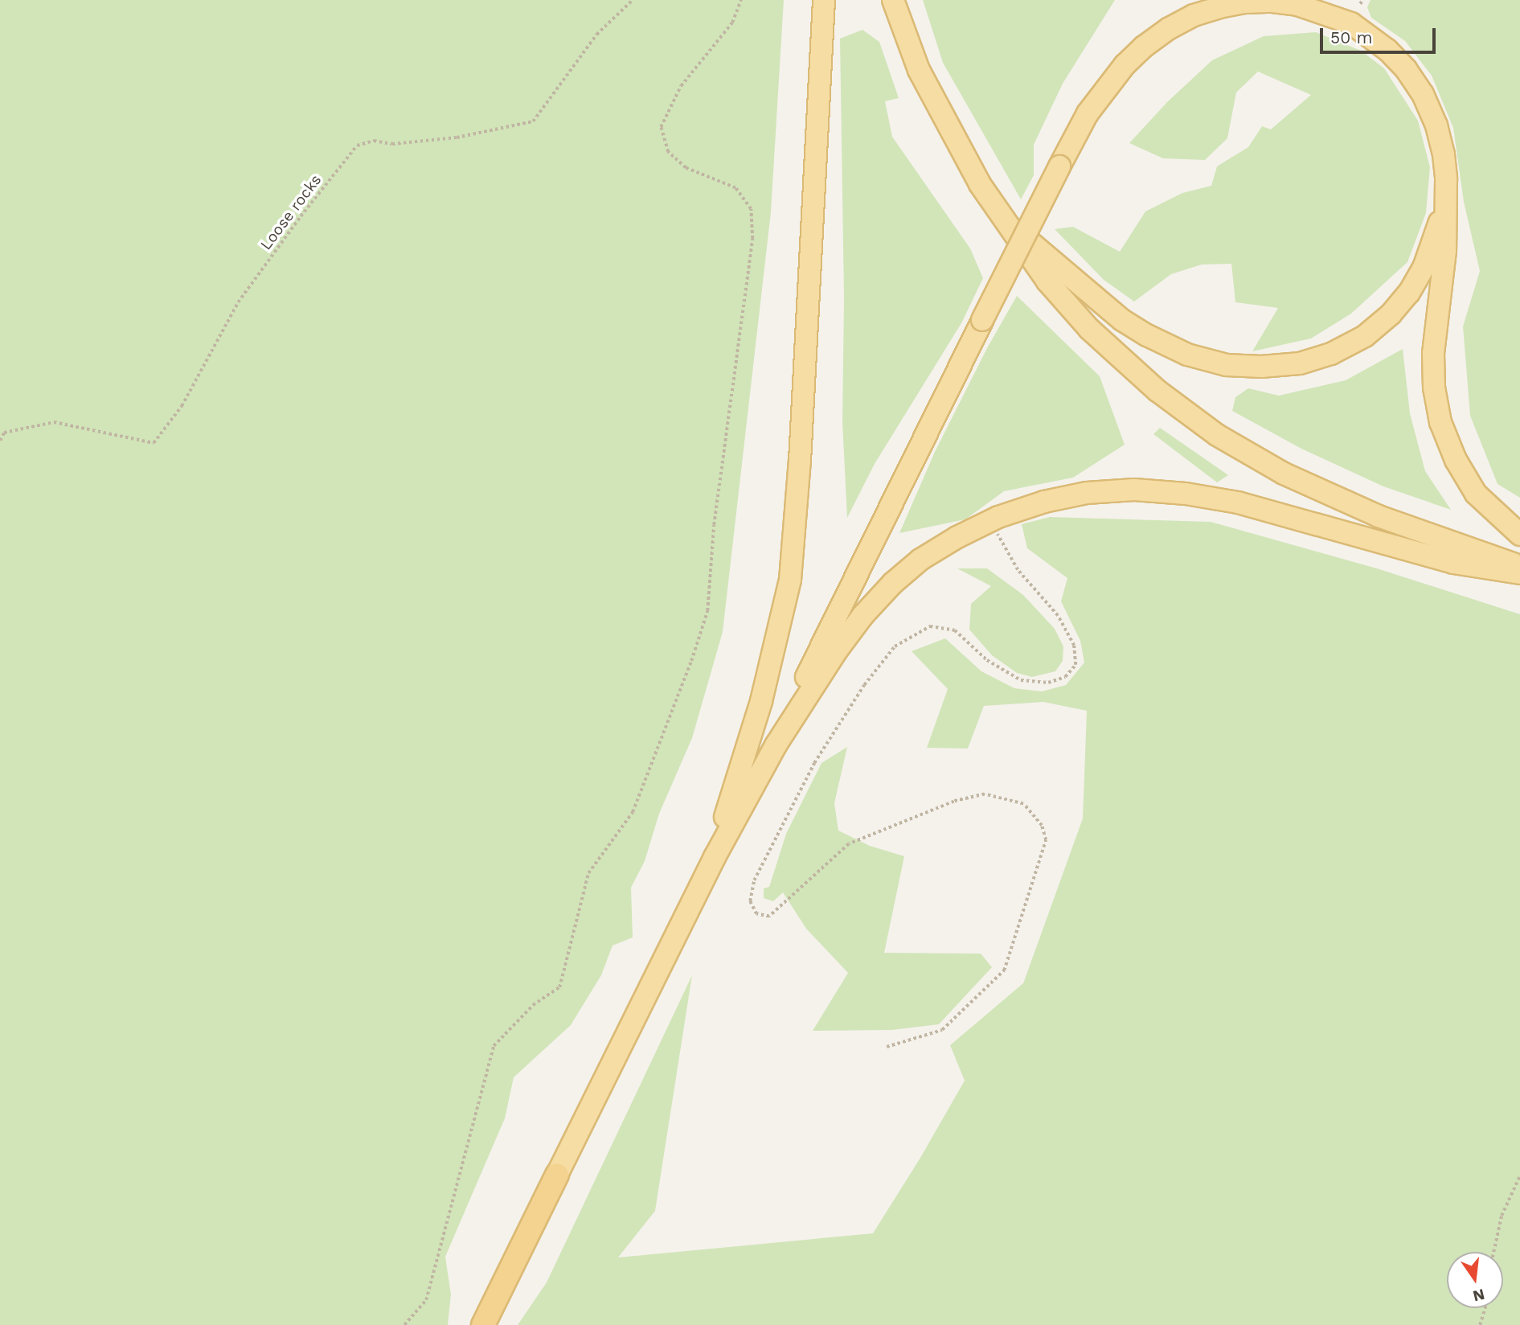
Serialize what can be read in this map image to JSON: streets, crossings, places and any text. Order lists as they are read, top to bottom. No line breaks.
{"streets":{"path":["Loose rocks"]},"scale_bar":"50 m","north":"bottom"}
